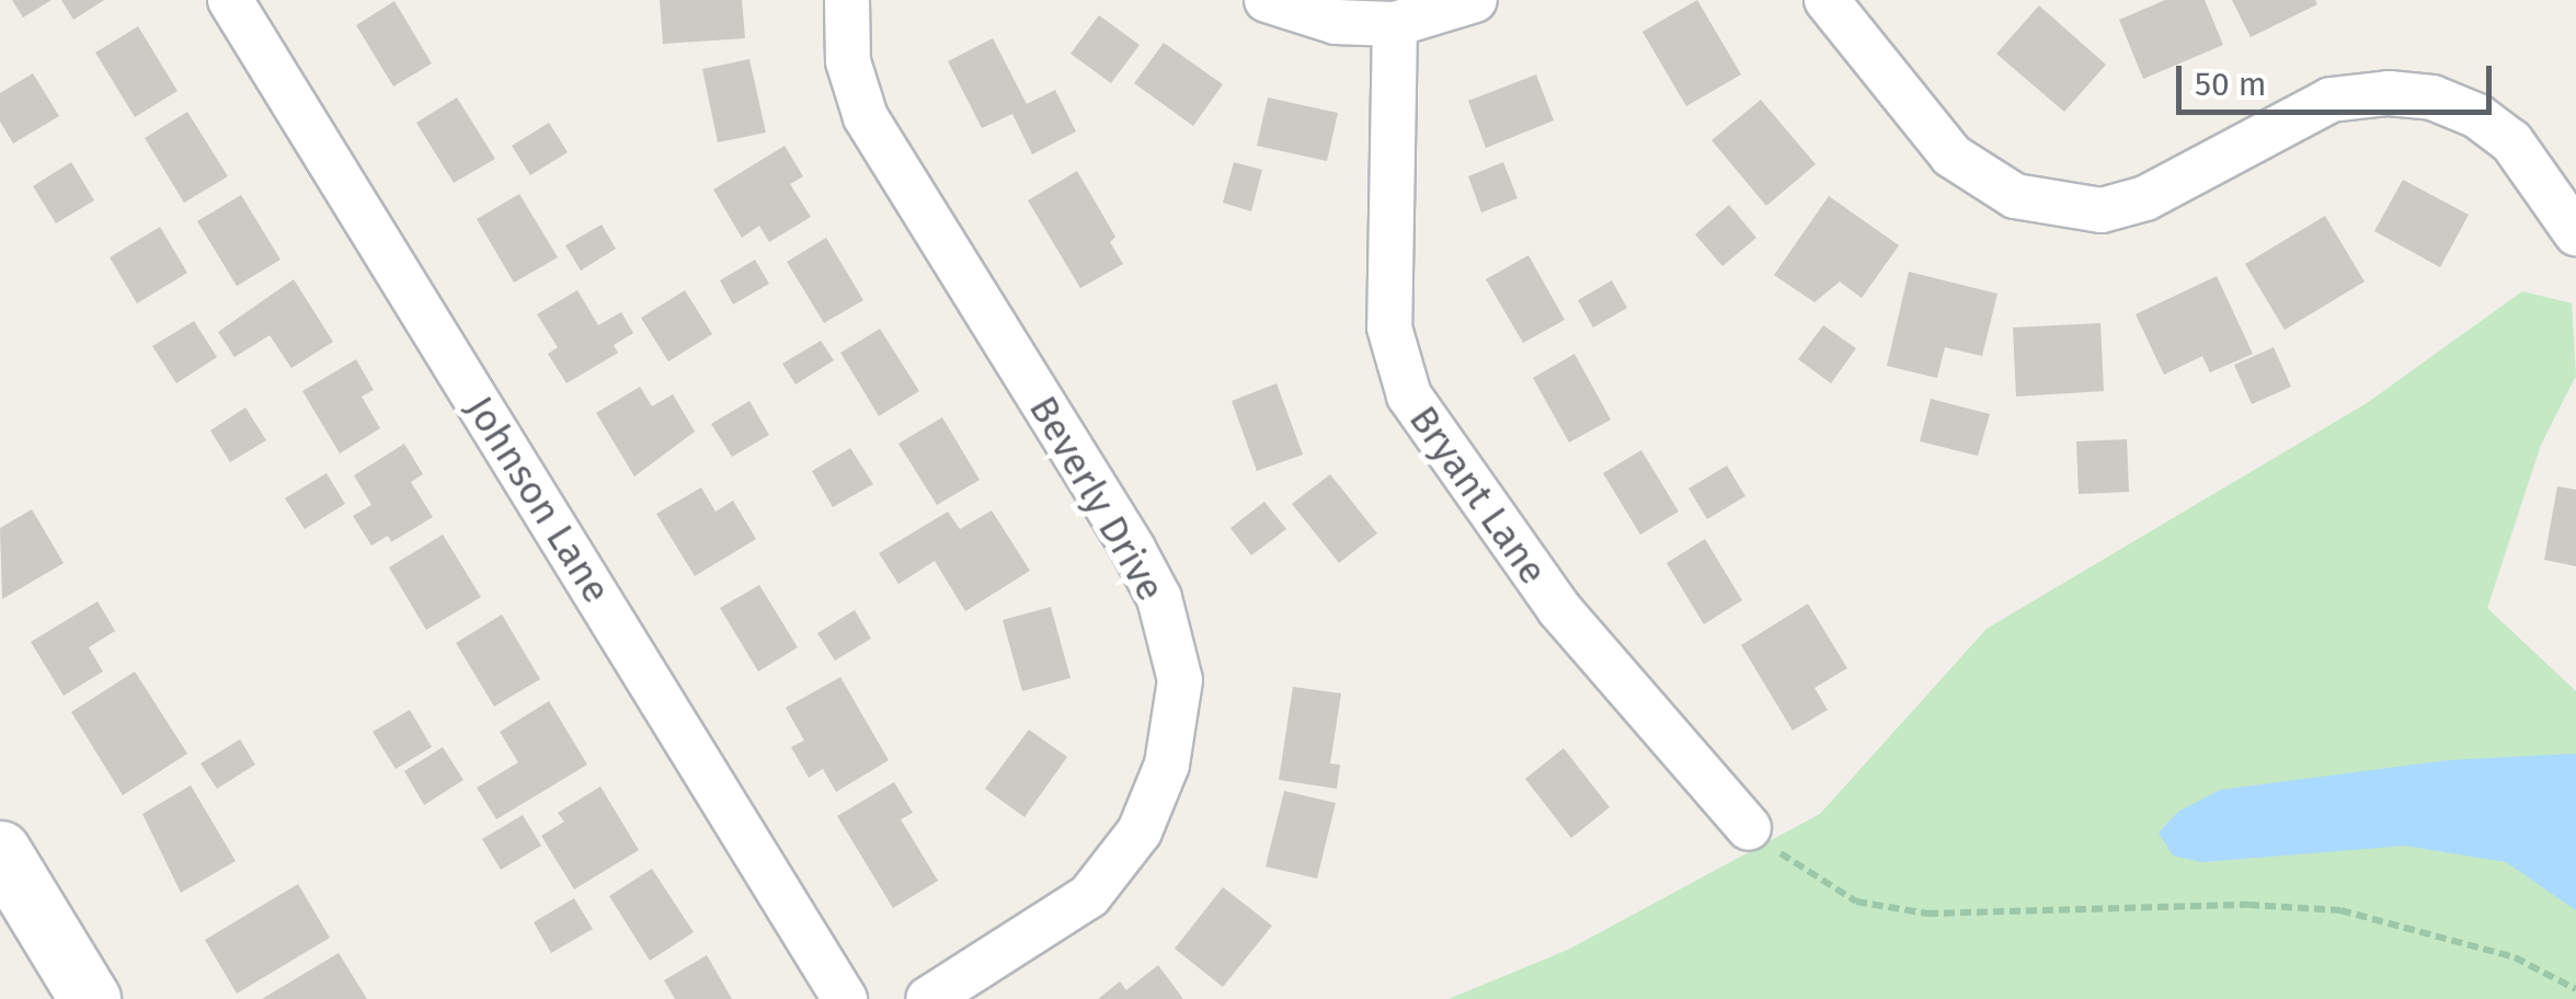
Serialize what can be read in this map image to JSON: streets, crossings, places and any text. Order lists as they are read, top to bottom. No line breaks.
{"streets":{"street":["Bryant Lane","Beverly Drive","Johnson Lane"]},"scale_bar":"50 m"}
